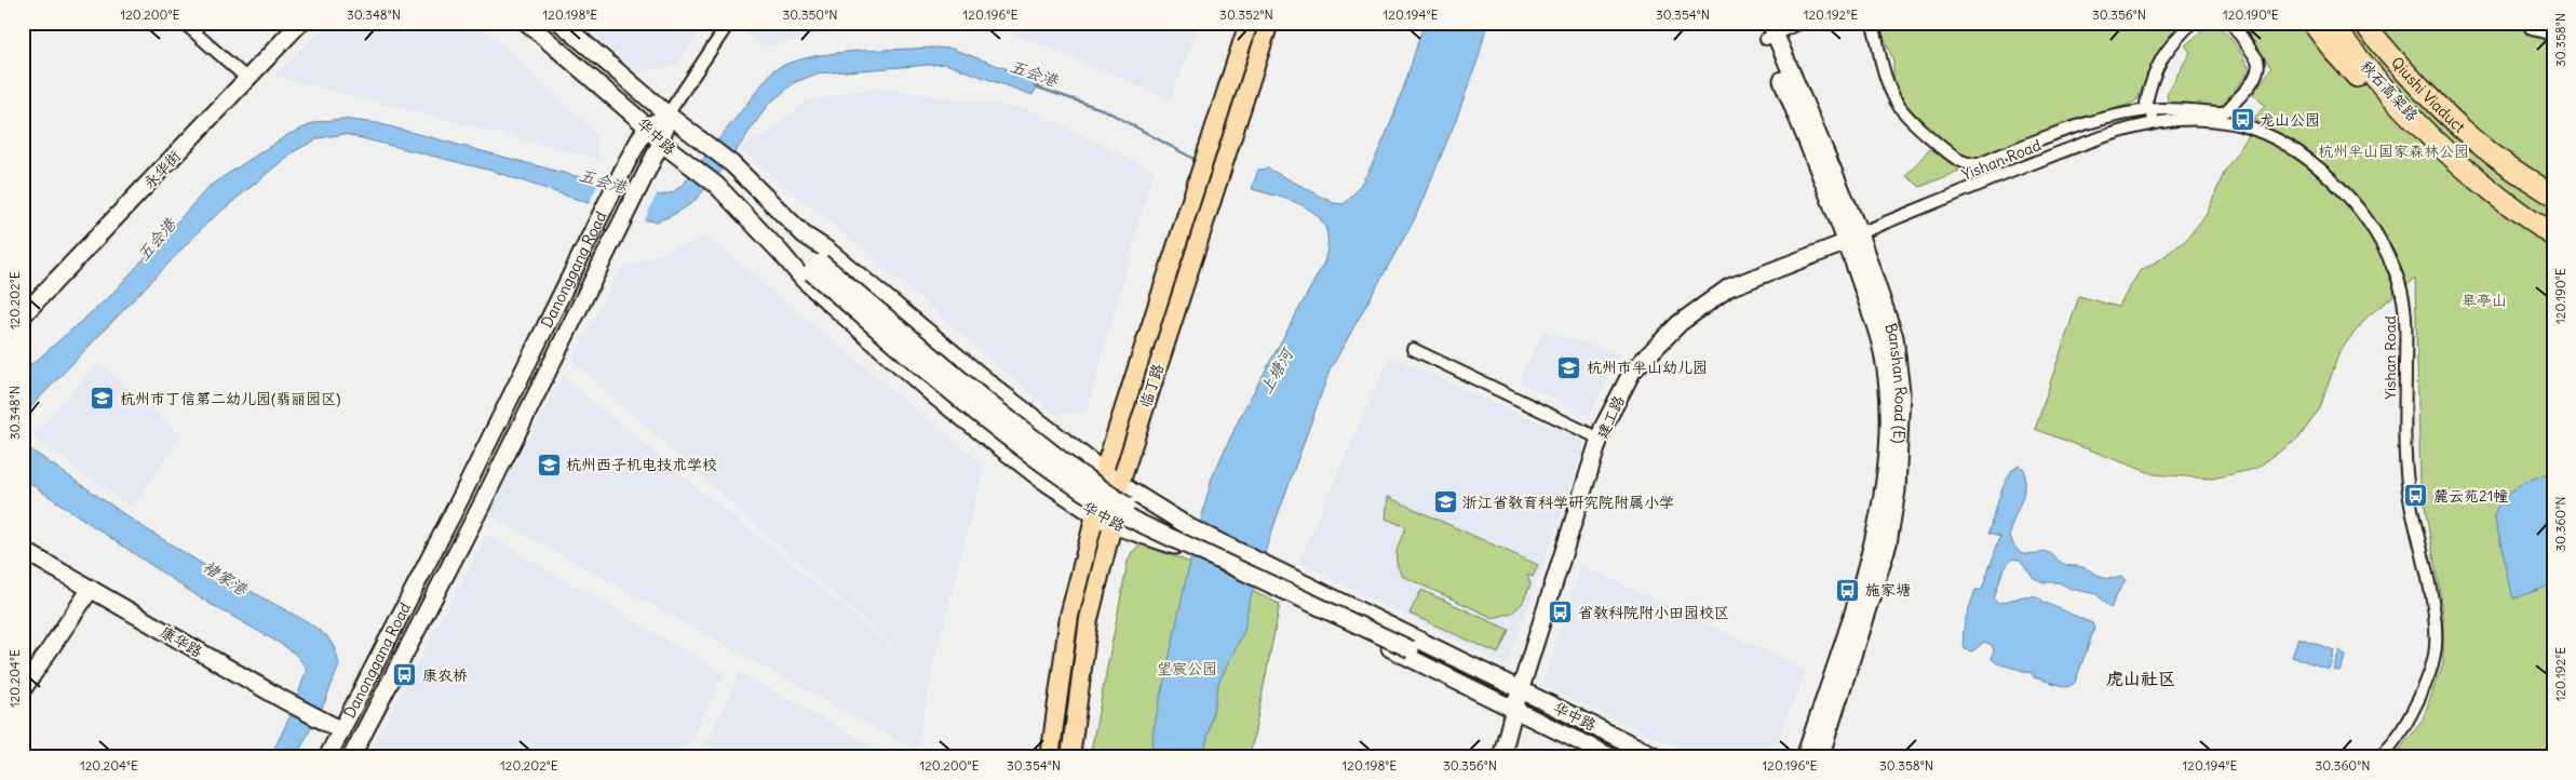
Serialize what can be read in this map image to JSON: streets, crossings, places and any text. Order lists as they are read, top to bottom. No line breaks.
{"streets":{"highway":["秋石高架路","Qiushi Viaduct"],"main road":["华中路","永华街","Danonggang Road","Banshan Road (E)","临丁路","建工路","康华路"],"street":["Yishan Road"]},"crossings":[["华中路","Danonggang Road"],["华中路","临丁路"],["华中路","建工路"],["Yishan Road","Banshan Road (E)"],["Yishan Road","建工路"],["Danonggang Road","康华路"],["Banshan Road (E)","建工路"]],"districts":["虎山社区"],"water":["五会港","上塘河","褚家港"],"parks":["杭州半山国家森林公园","皋亭山","望宸公园"],"places":{"bus stop":["龙山公园","麓云苑21幢","施家塘","省教科院附小田园校区","康农桥"],"school or university":["杭州市半山幼儿园","杭州市丁信第二幼儿园(翡丽园区)","杭州西子机电技术学校","浙江省教育科学研究院附属小学"]},"coordinates":["120.200°E","30.348°N","120.198°E","30.350°N","120.196°E","30.352°N","120.194°E","30.354°N","120.192°E","30.356°N","120.190°E","30.358°N","120.202°E","30.360°N","120.204°E"]}
